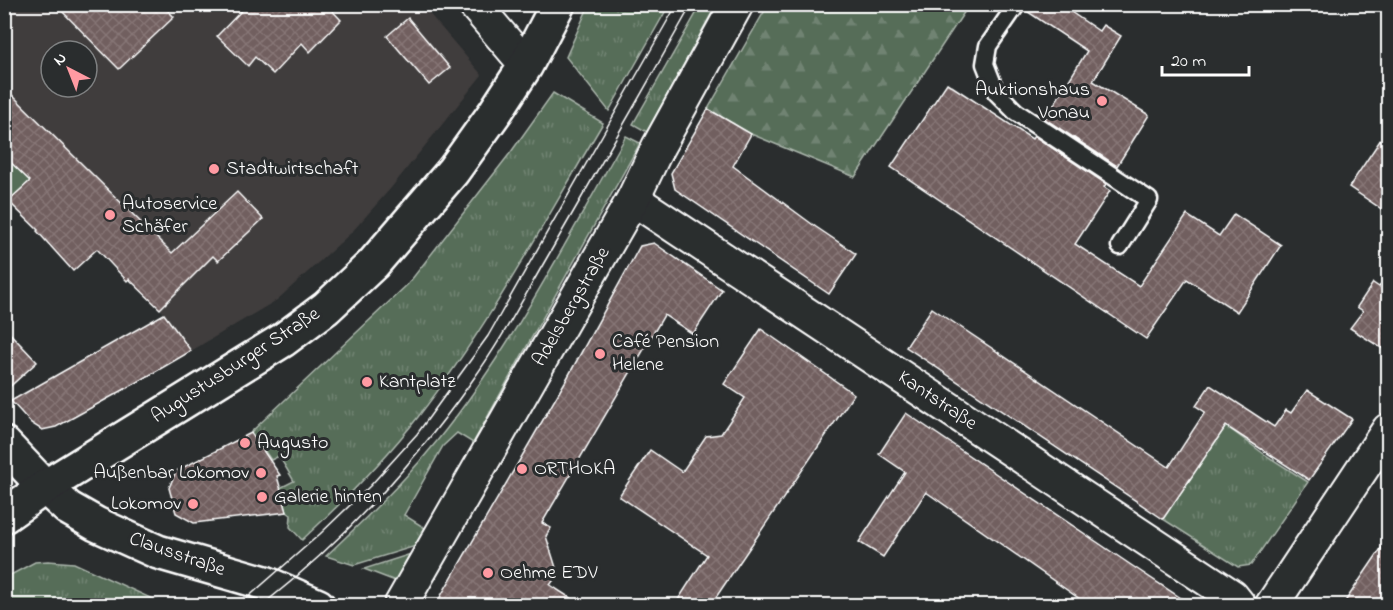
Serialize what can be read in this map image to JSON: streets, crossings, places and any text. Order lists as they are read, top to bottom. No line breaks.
{"streets":{"main road":["Augustusburger Straße","Clausstraße"],"street":["Adelsbergstraße","Kantstraße"]},"crossings":[["Adelsbergstraße","Kantstraße"],["Augustusburger Straße","Clausstraße"]],"places":["Auktionshaus Vonau","Stadtwirtschaft","Autoservice Schäfer","Café Pension Helene","Kantplatz","Augusto","ORTHOKA","Außenbar Lokomov","Galerie hinten","Lokomov","Oehme EDV"],"scale_bar":"20 m","north":"top left"}
